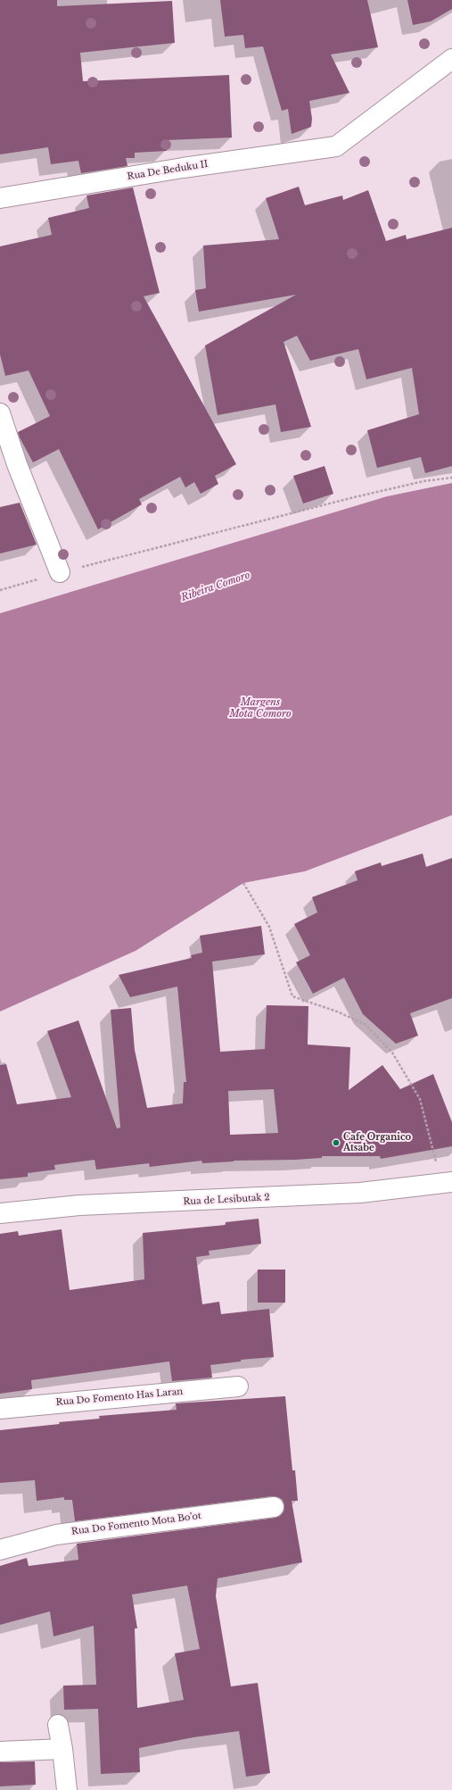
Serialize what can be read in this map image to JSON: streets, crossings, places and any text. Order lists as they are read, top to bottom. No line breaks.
{"streets":{"street":["Rua De Beduku II","Rua de Lesibutak 2","Rua Do Fomento Has Laran","Rua Do Fomento Mota Bo’ot"]},"water":["Ribeira Comoro","Margens Mota Comoro"],"places":["Cafe Organico Atsabe"]}
